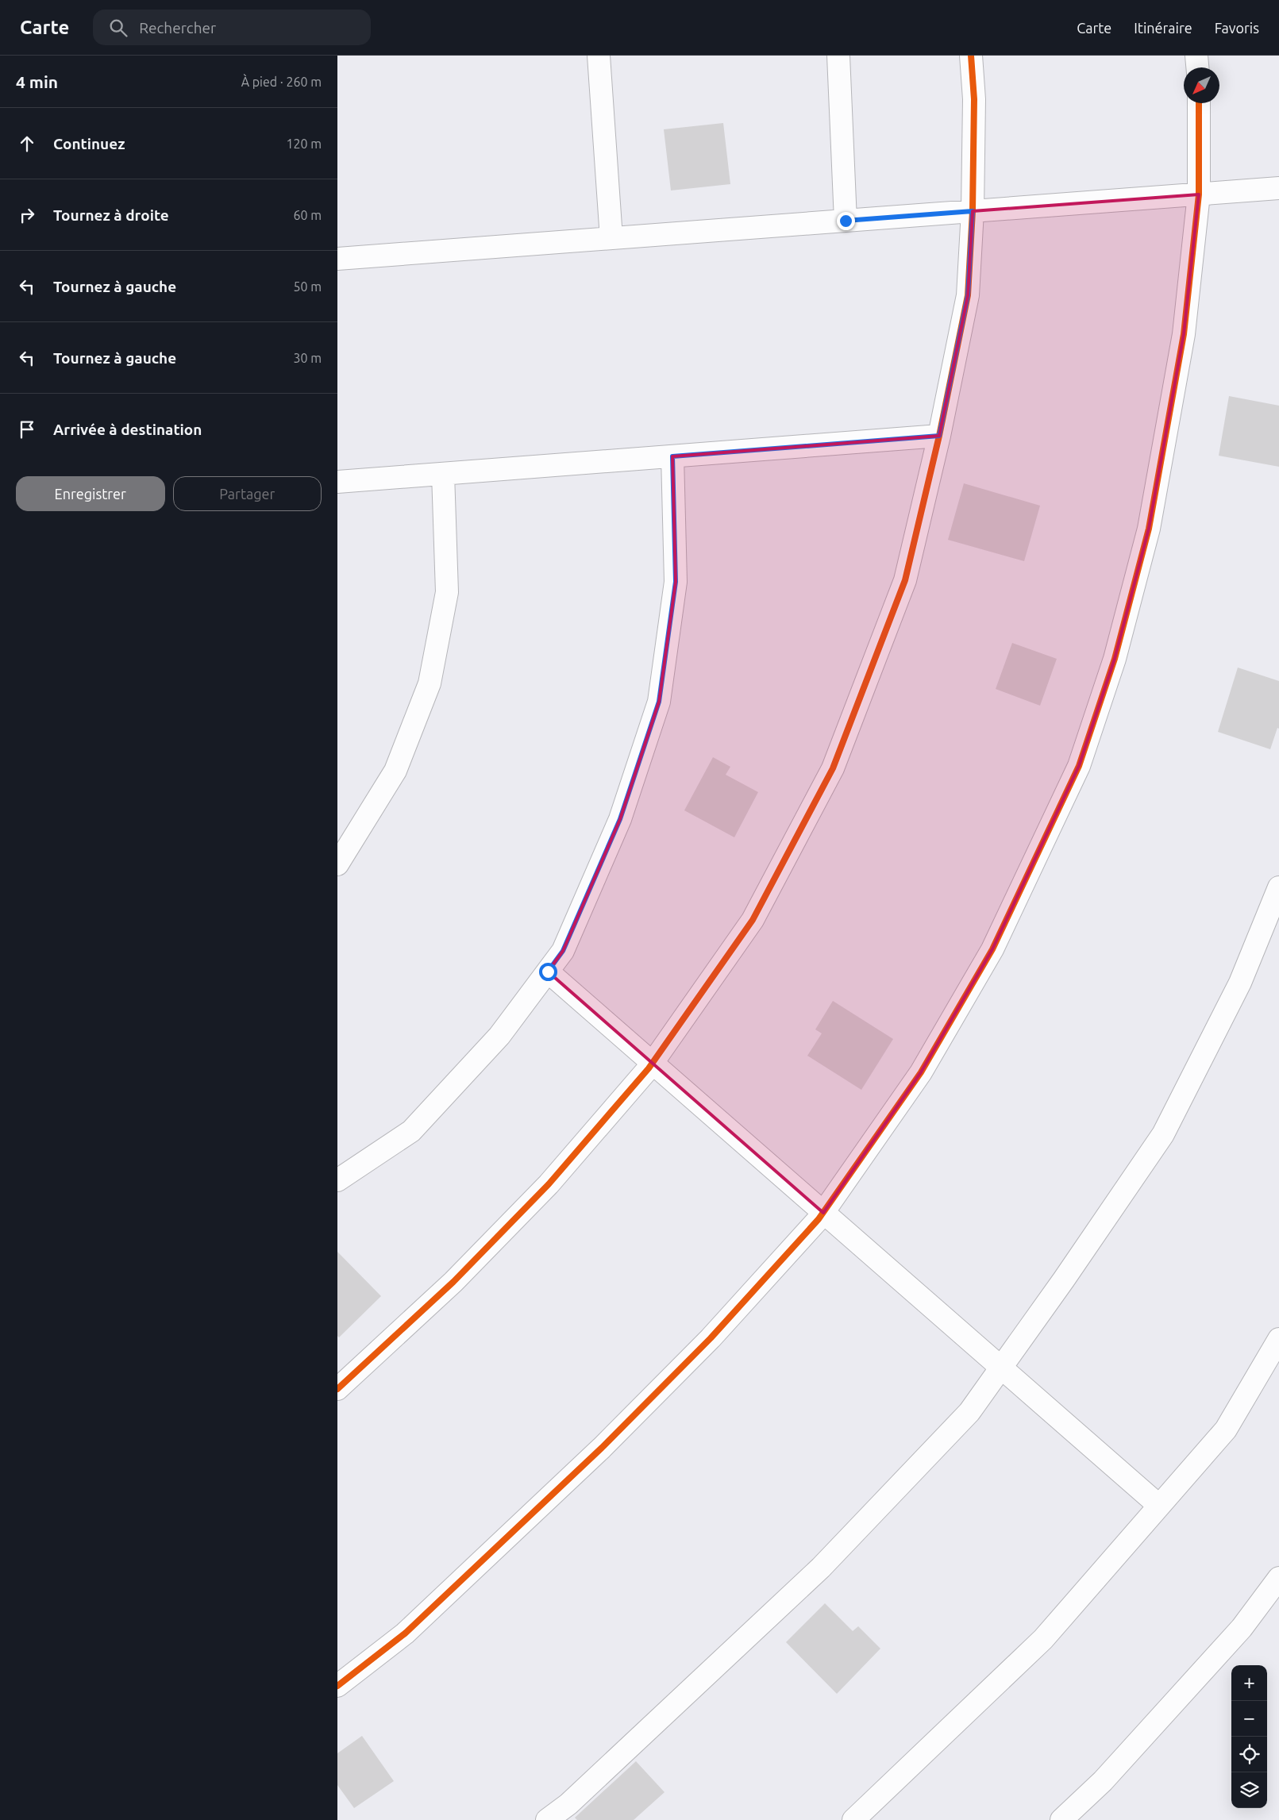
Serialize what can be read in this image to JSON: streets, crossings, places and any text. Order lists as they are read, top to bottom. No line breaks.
{"north":"bottom left","page":{"header":"Carte","search":"Rechercher","nav":["Carte","Itinéraire","Favoris"],"heading":["4 min","À pied · 260 m"],"list":[["Continuez","120 m"],["Tournez à droite","60 m"],["Tournez à gauche","50 m"],["Tournez à gauche","30 m"],"Arrivée à destination"],"buttons":["Enregistrer","Partager"],"map_buttons":["+","−"]}}
